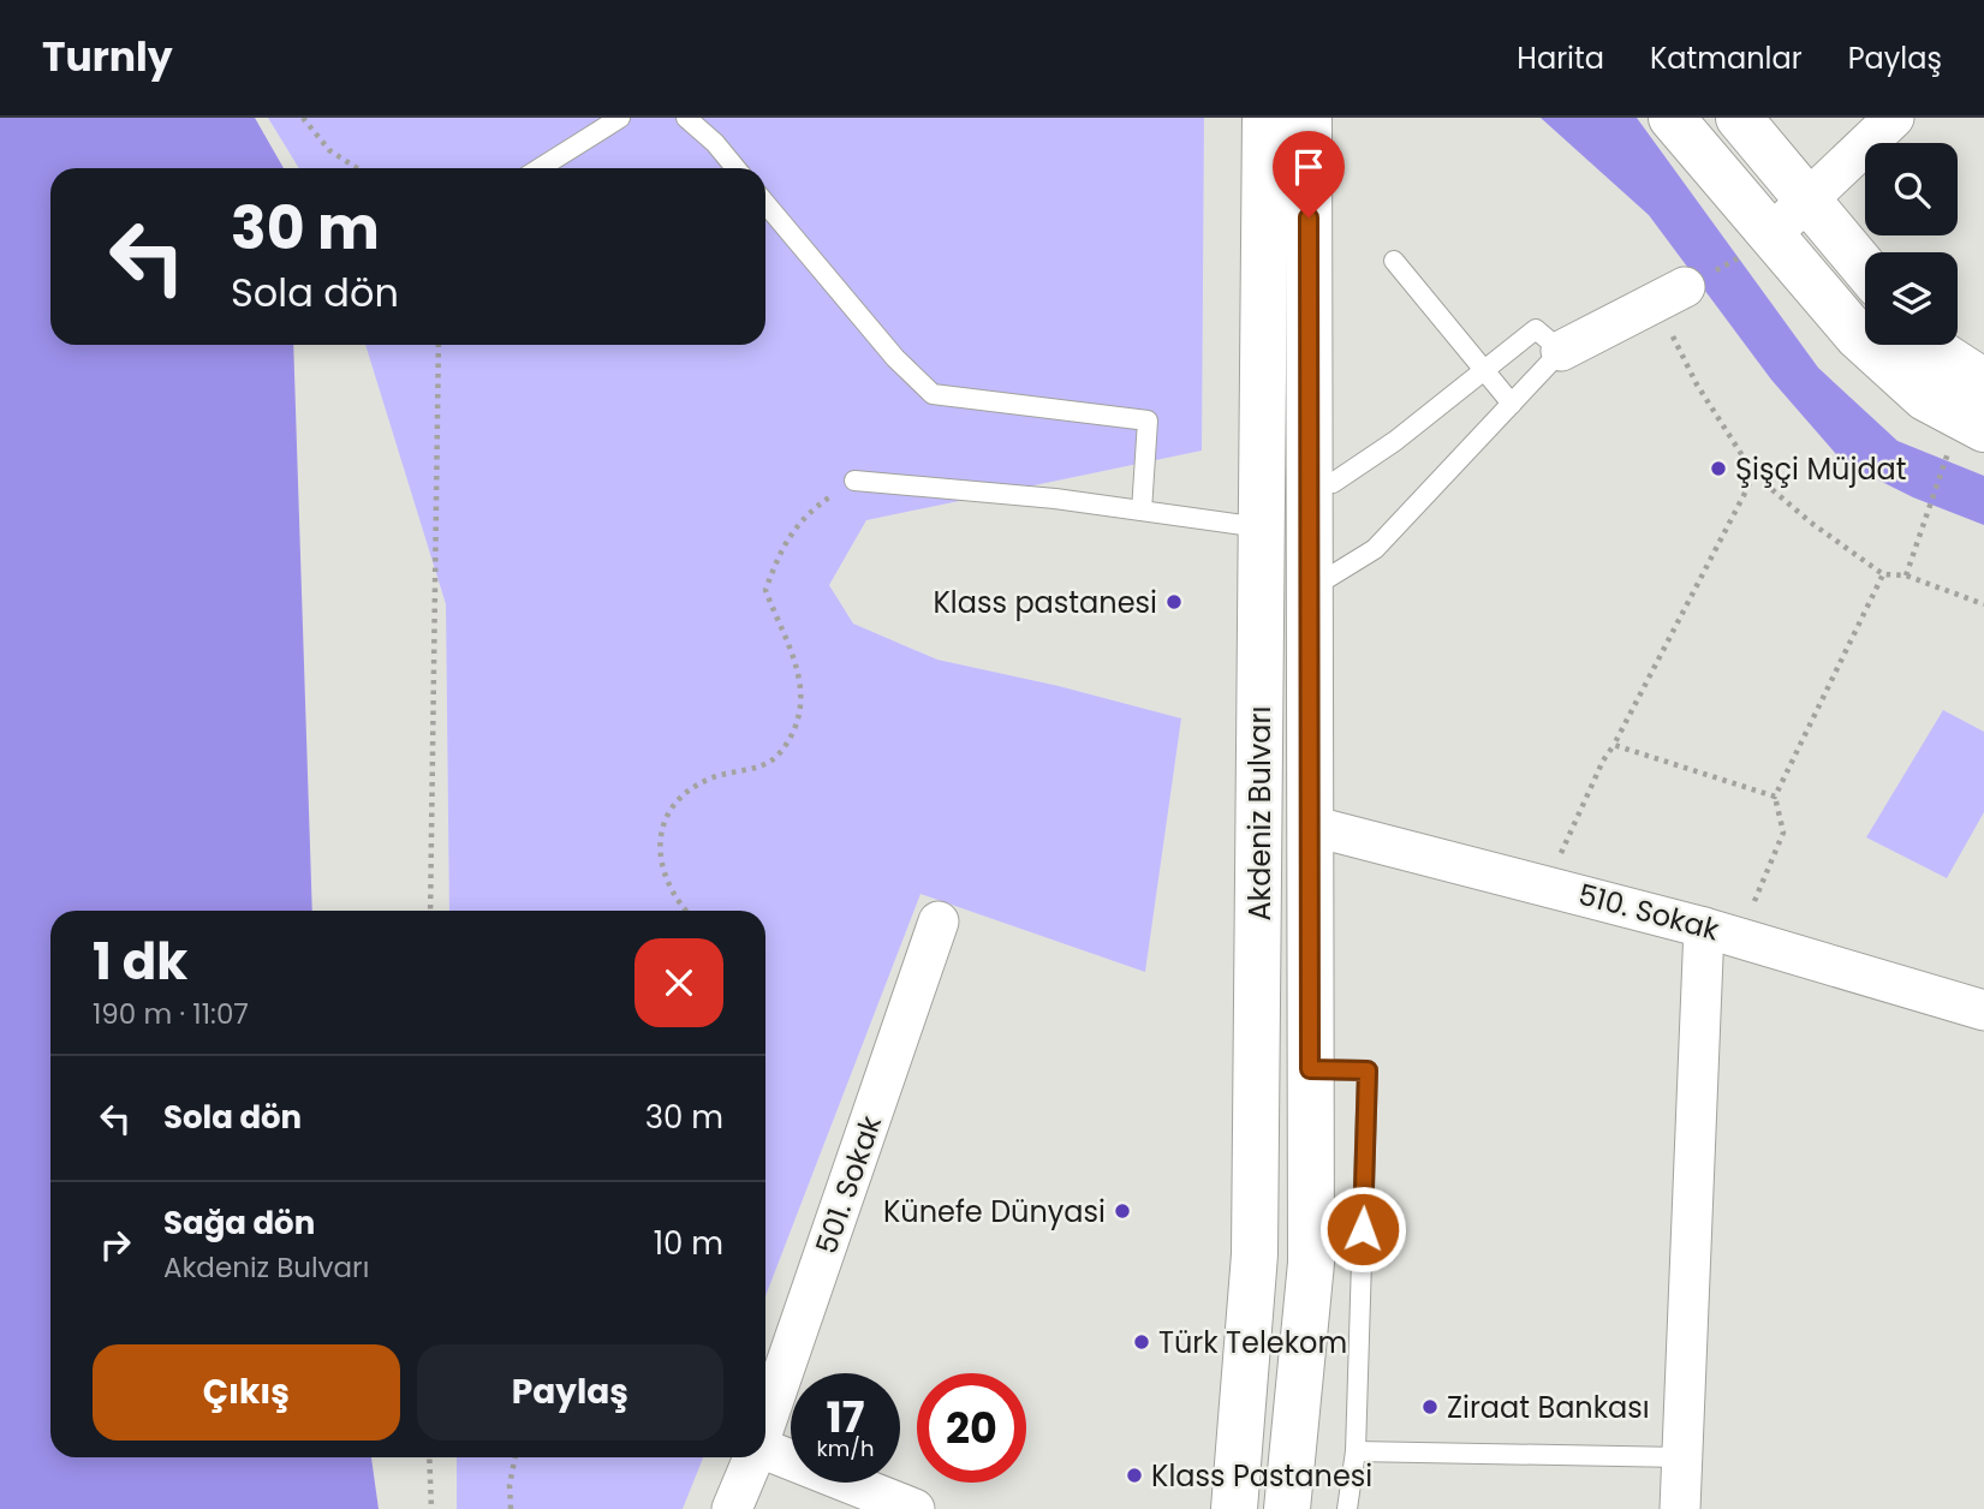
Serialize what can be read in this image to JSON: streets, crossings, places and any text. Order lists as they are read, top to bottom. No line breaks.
{"streets":{"main road":["Akdeniz Bulvarı"],"street":["510. Sokak","501. Sokak"]},"crossings":[["Akdeniz Bulvarı","510. Sokak"]],"places":["Şişçi Müjdat","Klass pastanesi","Künefe Dünyasi","Türk Telekom","Ziraat Bankası","Klass Pastanesi"],"page":{"header":"Turnly","nav":["Harita","Katmanlar","Paylaş"],"turn":["30 m","Sola dön"],"heading":["1 dk","190 m · 11:07"],"list":[{"name":"Sola dön","value":"30 m"},{"name":"Sağa dön","note":"Akdeniz Bulvarı","value":"10 m"}],"buttons":["Çıkış","Paylaş"],"speed":"17 km/h","limit":"20"}}
